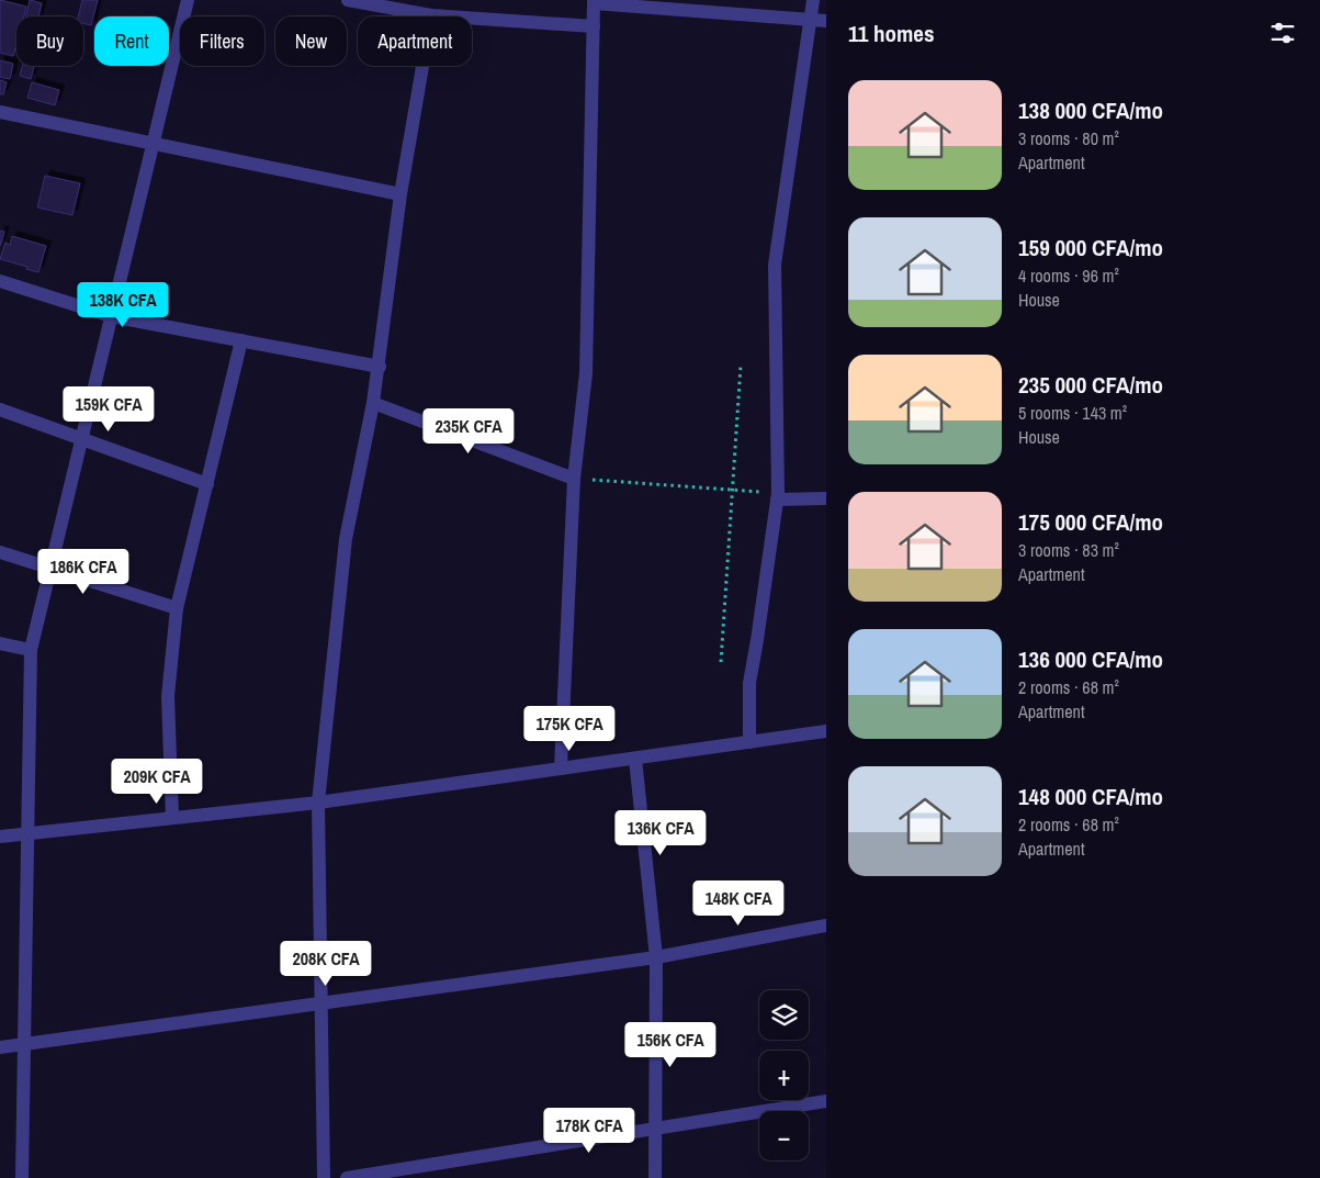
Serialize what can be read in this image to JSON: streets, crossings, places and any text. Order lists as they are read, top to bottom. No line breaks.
{"page":{"heading":"11 homes","chip":["Buy","Rent","Filters","New","Apartment"],"list":[{"name":"138 000 CFA/mo","note":"3 rooms · 80 m² · Apartment"},{"name":"159 000 CFA/mo","note":"4 rooms · 96 m² · House"},{"name":"235 000 CFA/mo","note":"5 rooms · 143 m² · House"},{"name":"175 000 CFA/mo","note":"3 rooms · 83 m² · Apartment"},{"name":"136 000 CFA/mo","note":"2 rooms · 68 m² · Apartment"},{"name":"148 000 CFA/mo","note":"2 rooms · 68 m² · Apartment"}],"price":["138K CFA","159K CFA","235K CFA","186K CFA","175K CFA","209K CFA","136K CFA","148K CFA","208K CFA","156K CFA","178K CFA"],"map_buttons":["+","−"]}}
